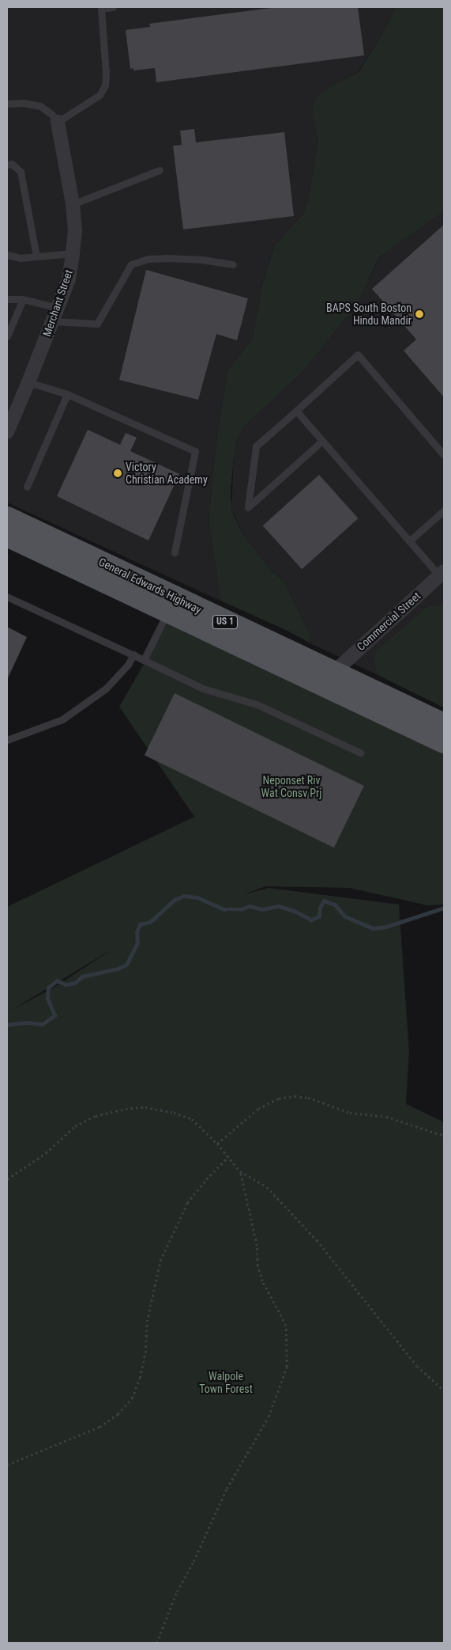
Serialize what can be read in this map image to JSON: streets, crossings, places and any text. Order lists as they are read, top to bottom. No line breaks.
{"streets":{"main road":["General Edwards Highway","US 1"],"street":["Merchant Street","Commercial Street"]},"crossings":[["General Edwards Highway","Commercial Street"]],"parks":["Neponset Riv Wat Consv Prj","Walpole Town Forest"],"places":["BAPS South Boston Hindu Mandir","Victory Christian Academy"]}
